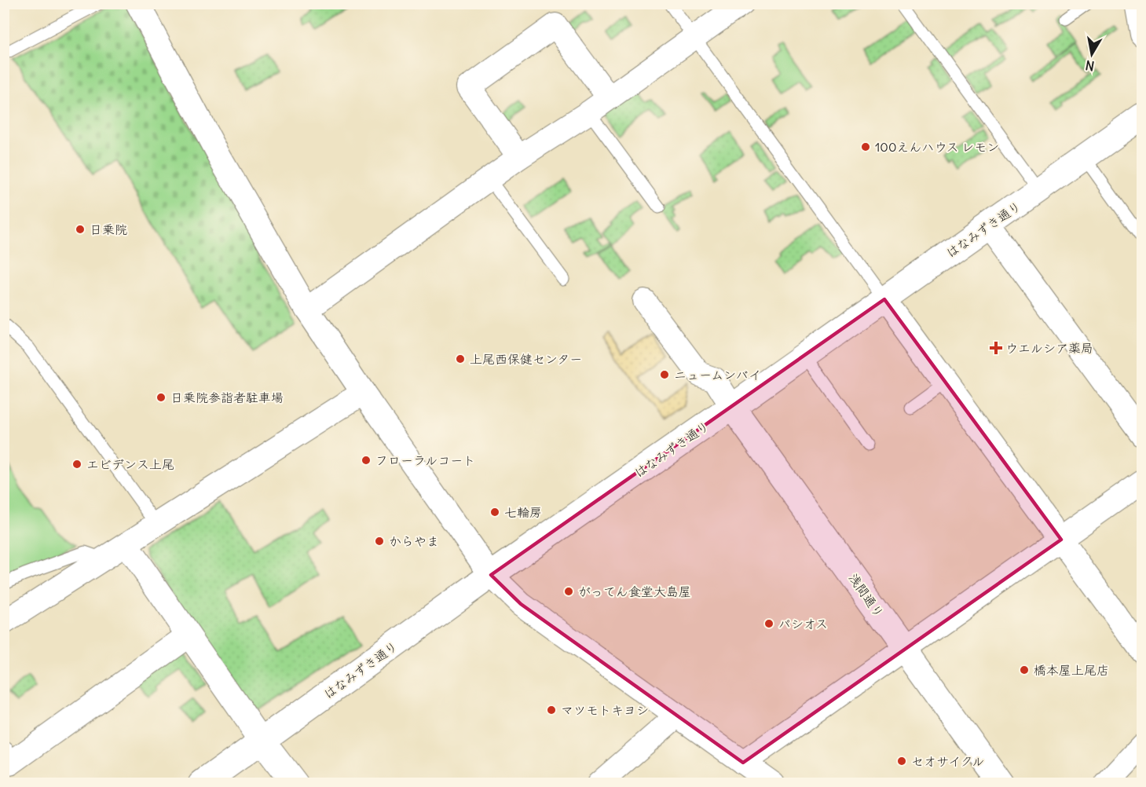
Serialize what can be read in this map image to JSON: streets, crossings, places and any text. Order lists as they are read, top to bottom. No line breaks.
{"streets":{"street":["はなみずき通り","浅間通り"]},"crossings":[["はなみずき通り","浅間通り"]],"places":{"other":["100えんハウス レモン","日乗院","上尾西保健センター","ニュームンバイ","日乗院参詣者駐車場","フローラルコート","エビデンス上尾","七輪房","からやま","がってん食堂大島屋","パシオス","橋本屋上尾店","マツモトキヨシ","セオサイクル"],"health":["ウエルシア薬局"]},"north":"bottom"}
